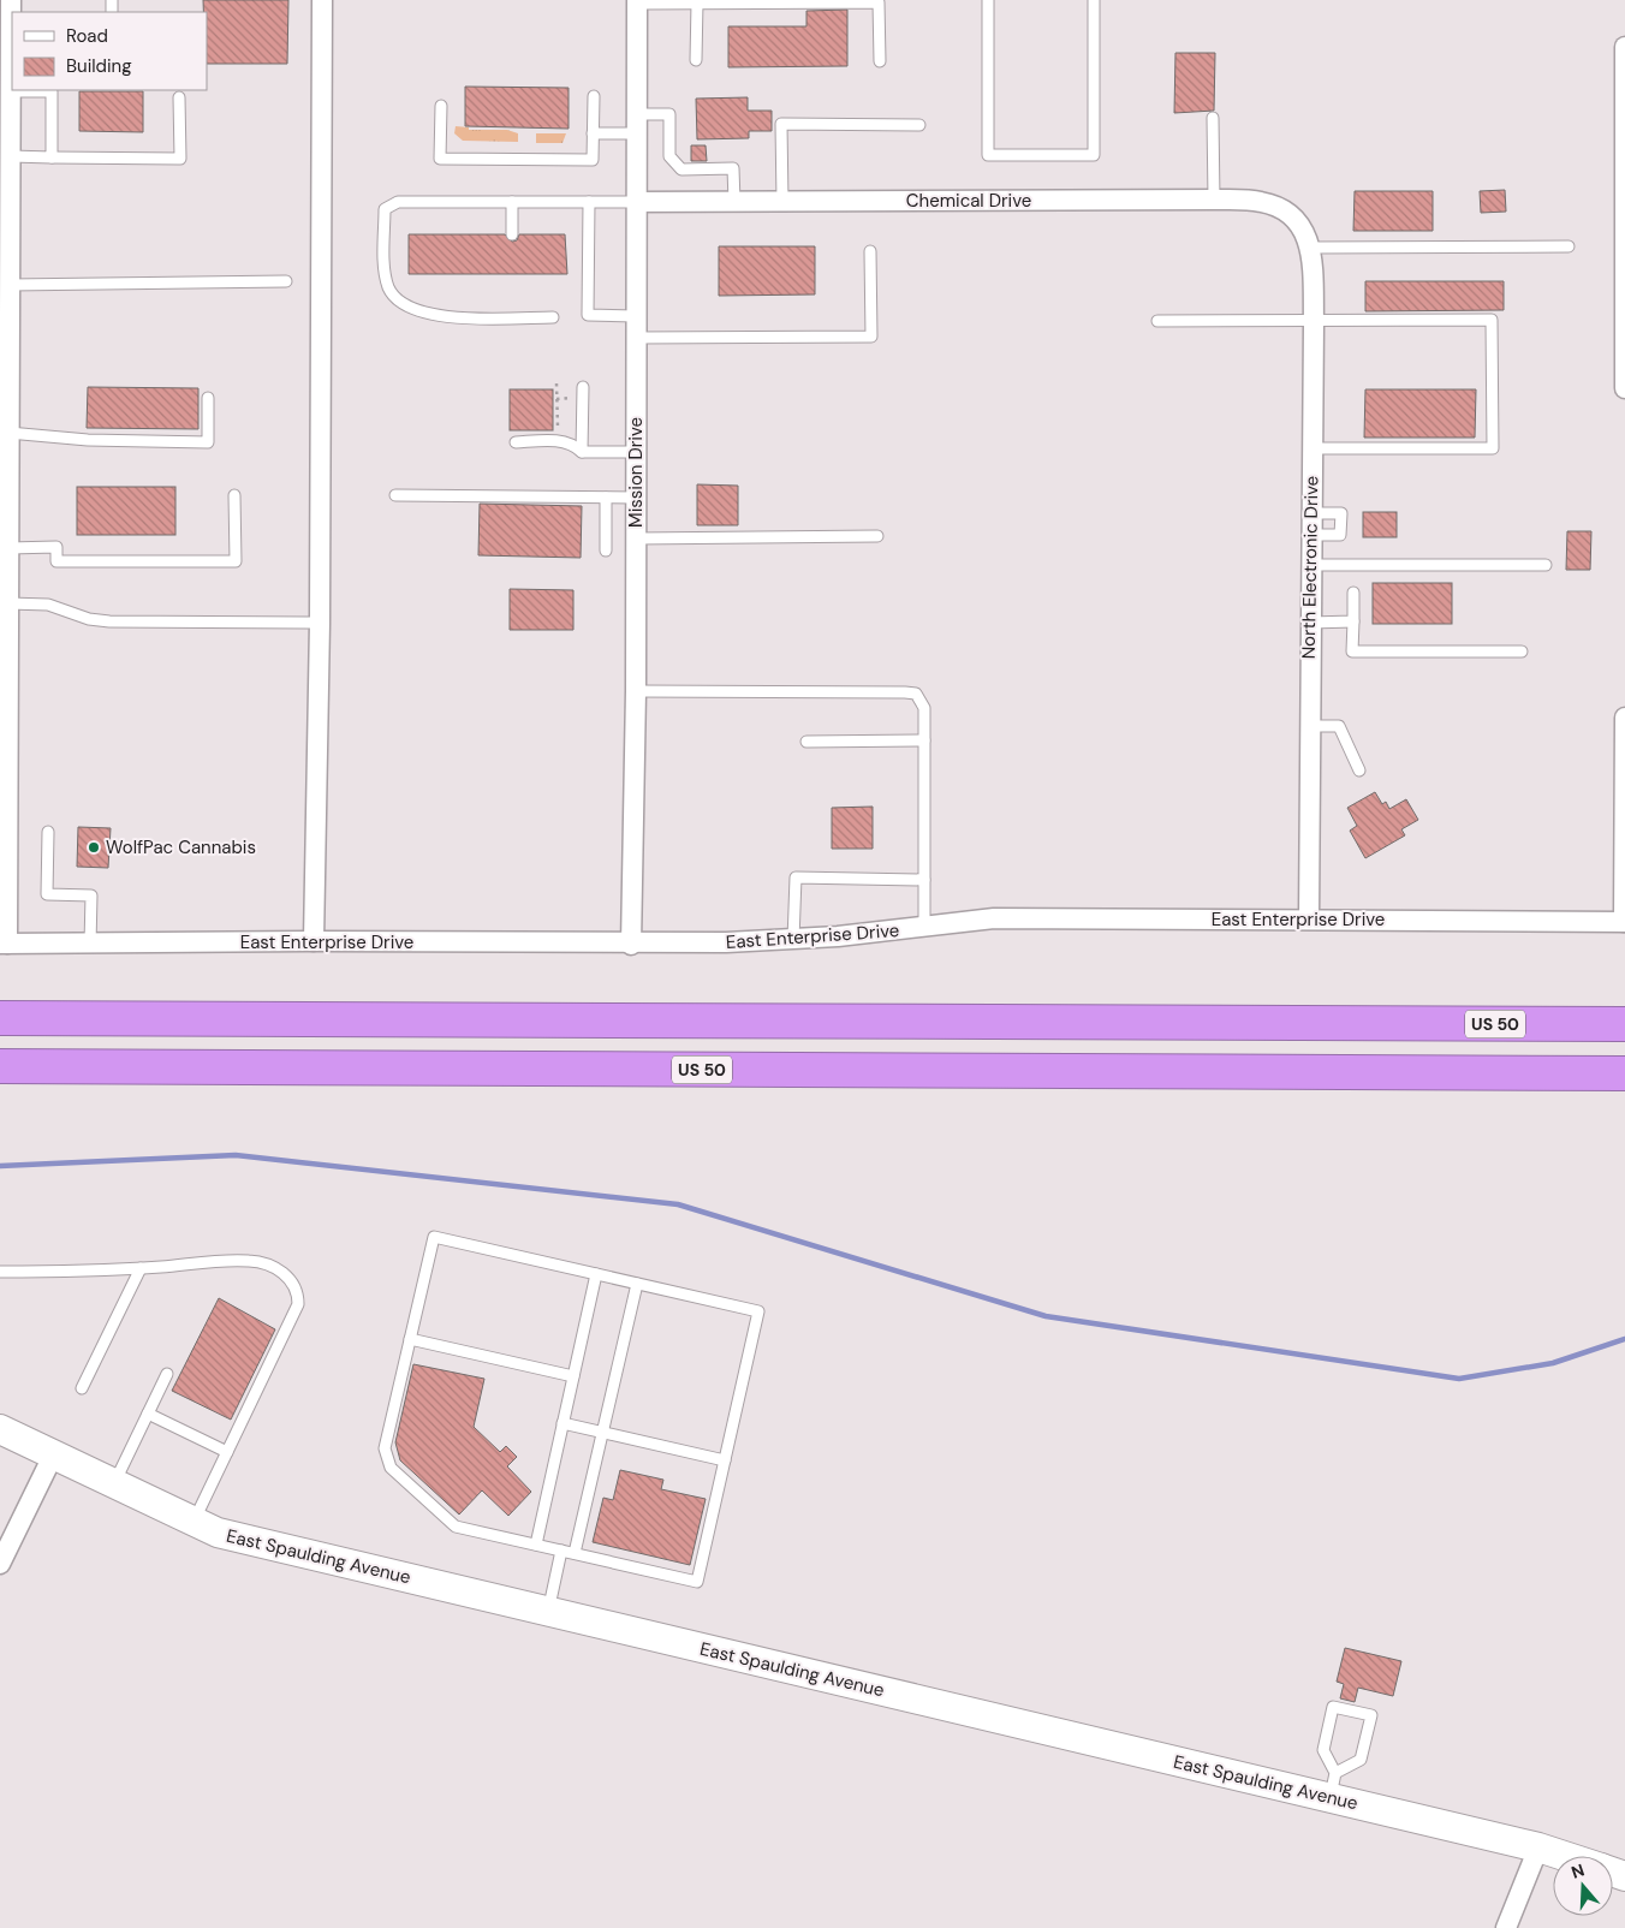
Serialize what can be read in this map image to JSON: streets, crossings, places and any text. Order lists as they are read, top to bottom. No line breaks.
{"streets":{"highway":["US 50"],"street":["Chemical Drive","Mission Drive","North Electronic Drive","East Enterprise Drive","East Spaulding Avenue"]},"crossings":[["Chemical Drive","Mission Drive"],["Chemical Drive","North Electronic Drive"],["Mission Drive","East Enterprise Drive"],["North Electronic Drive","East Enterprise Drive"]],"places":["WolfPac Cannabis"],"legend":["Road","Building"],"north":"top"}
